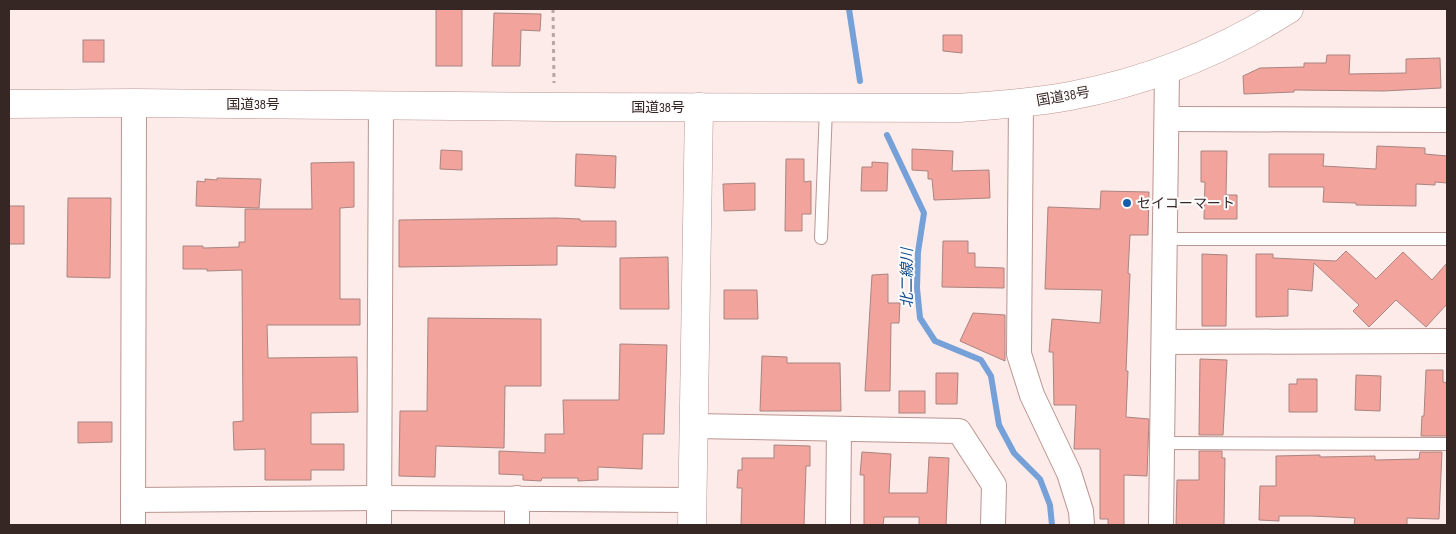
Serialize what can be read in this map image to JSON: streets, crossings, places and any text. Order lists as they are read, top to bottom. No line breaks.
{"streets":{"main road":["国道38号"]},"water":["北二線川"],"places":["セイコーマート"]}
